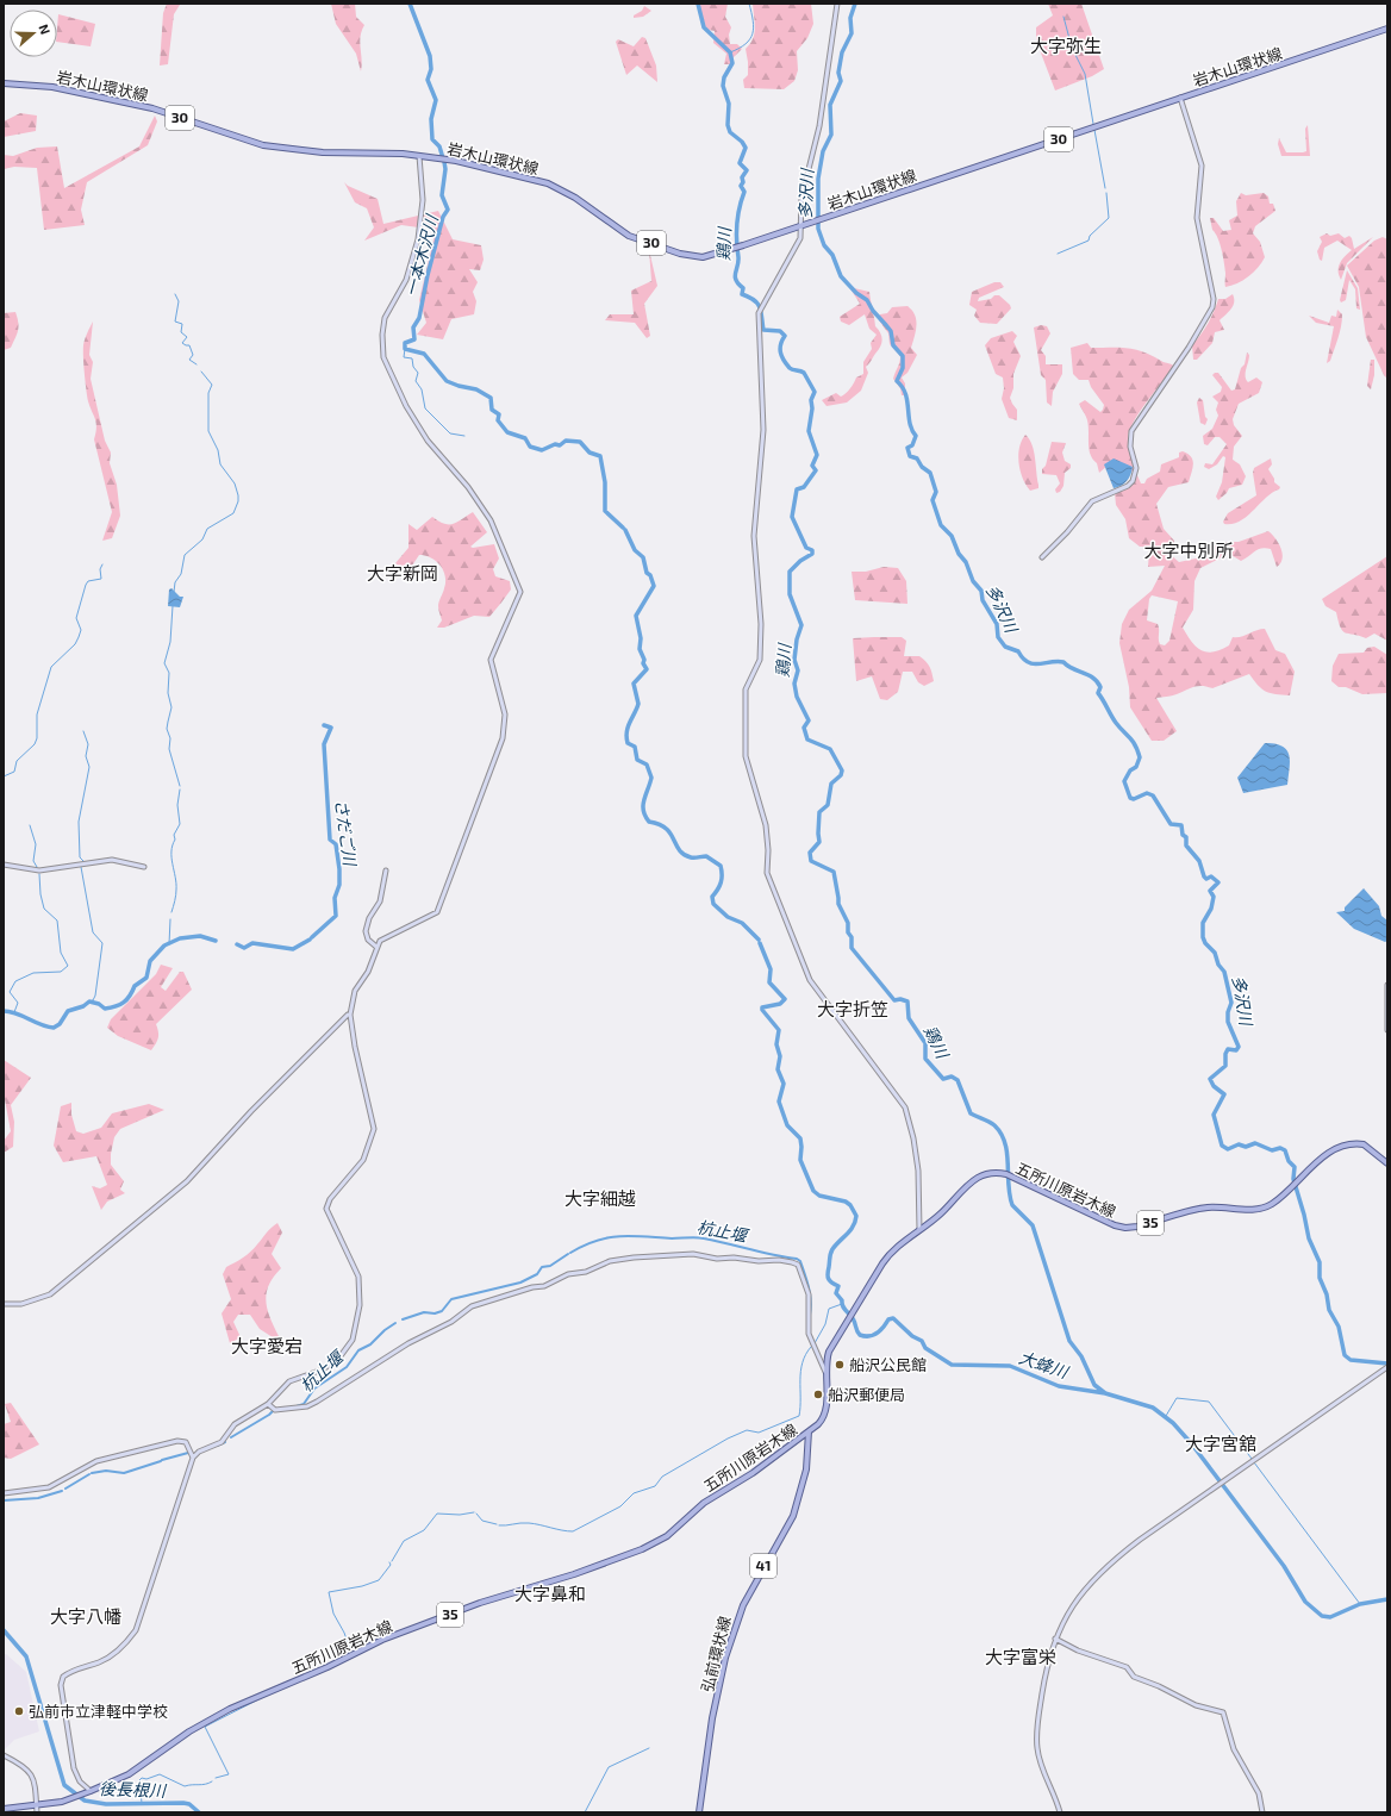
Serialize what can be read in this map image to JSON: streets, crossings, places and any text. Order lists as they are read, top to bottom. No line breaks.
{"streets":{"main road":["岩木山環状線","30","五所川原岩木線","35","41","弘前環状線"]},"crossings":[["五所川原岩木線","弘前環状線"]],"districts":["大字弥生","大字中別所","大字新岡","大字折笠","大字細越","大字愛宕","大字宮舘","大字鼻和","大字八幡","大字富栄"],"water":["多沢川","鶏川","一本木沢川","さだご川","杭止堰","大蜂川","後長根川"],"places":["船沢公民館","船沢郵便局","弘前市立津軽中学校"],"north":"right"}
